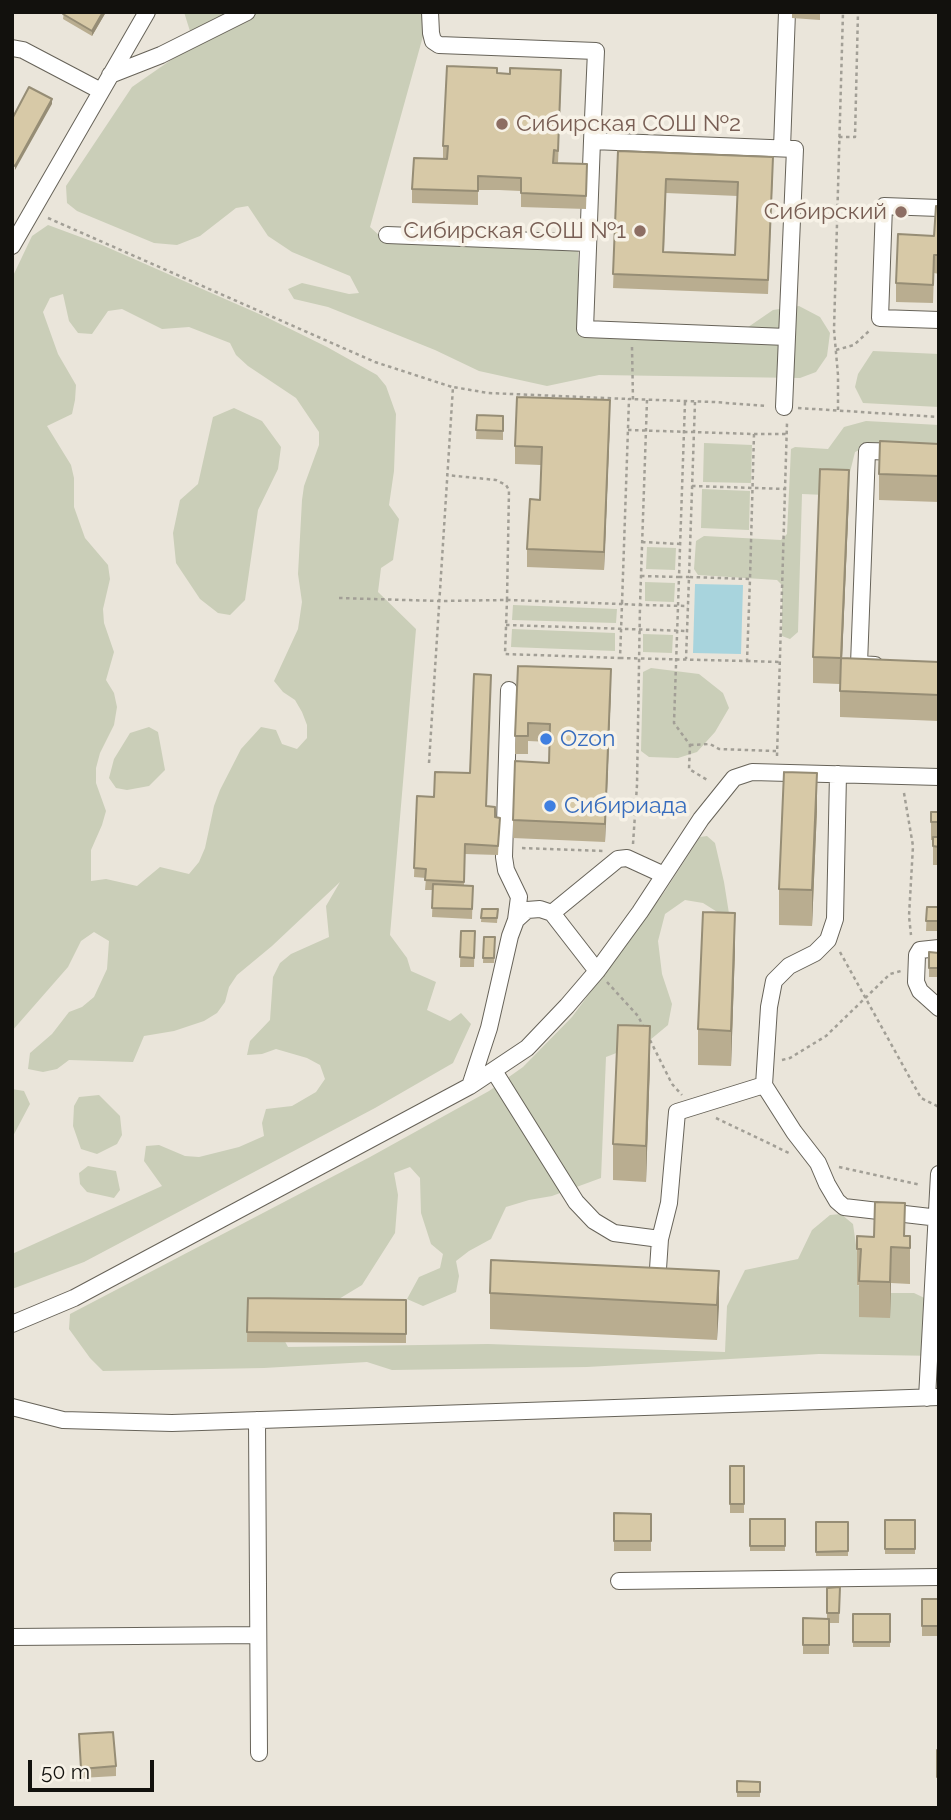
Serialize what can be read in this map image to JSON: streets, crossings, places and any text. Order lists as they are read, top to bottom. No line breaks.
{"places":["Сибирская СОШ №2","Сибирский","Сибирская СОШ №1","Ozon","Сибириада"],"scale_bar":"50 m"}
